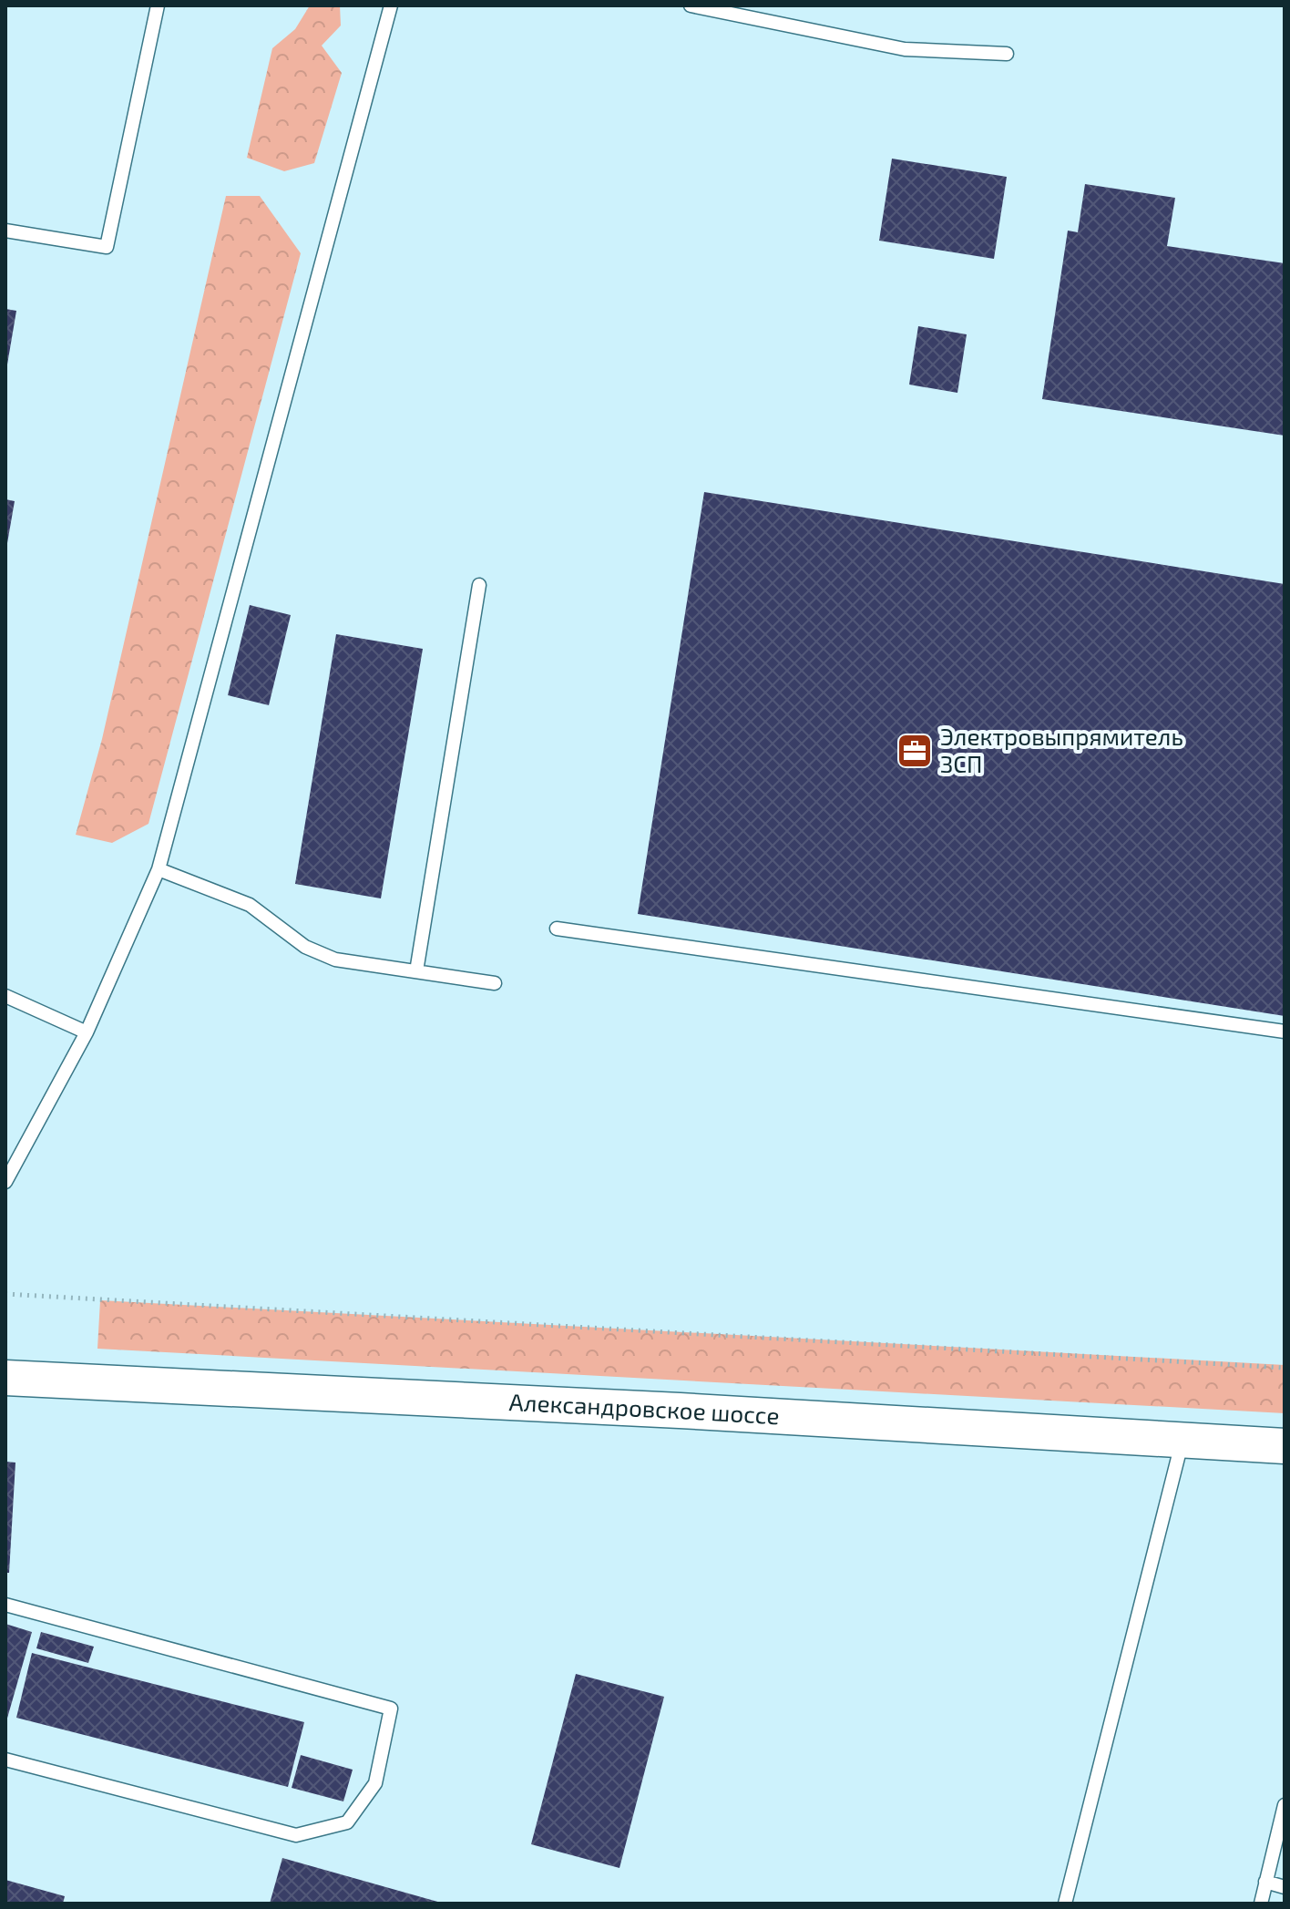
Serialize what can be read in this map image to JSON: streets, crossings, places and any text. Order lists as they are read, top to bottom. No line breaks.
{"streets":{"main road":["Александровское шоссе"]},"places":{"office":["Электровыпрямитель ЗСП"]}}
